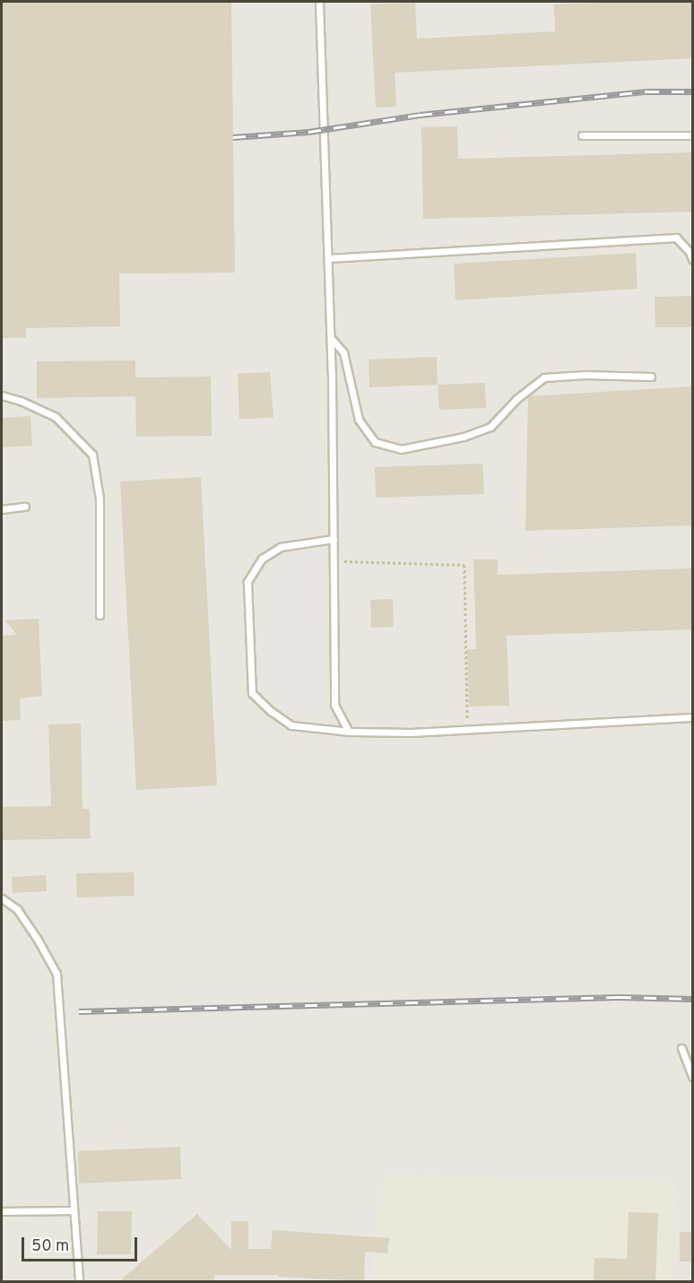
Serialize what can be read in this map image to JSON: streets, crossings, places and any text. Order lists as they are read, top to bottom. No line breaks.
{"scale_bar":"50 m"}
